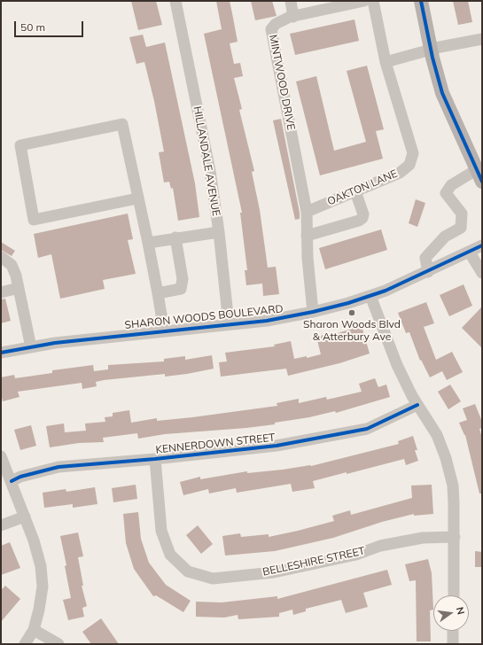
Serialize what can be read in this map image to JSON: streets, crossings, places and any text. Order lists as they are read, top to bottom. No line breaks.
{"streets":{"street":["MINTWOOD DRIVE","HILLANDALE AVENUE","OAKTON LANE","SHARON WOODS BOULEVARD","KENNERDOWN STREET","BELLESHIRE STREET"]},"crossings":[["MINTWOOD DRIVE","OAKTON LANE"],["HILLANDALE AVENUE","SHARON WOODS BOULEVARD"],["KENNERDOWN STREET","BELLESHIRE STREET"]],"places":["Sharon Woods Blvd & Atterbury Ave"],"scale_bar":"50 m","north":"right"}
